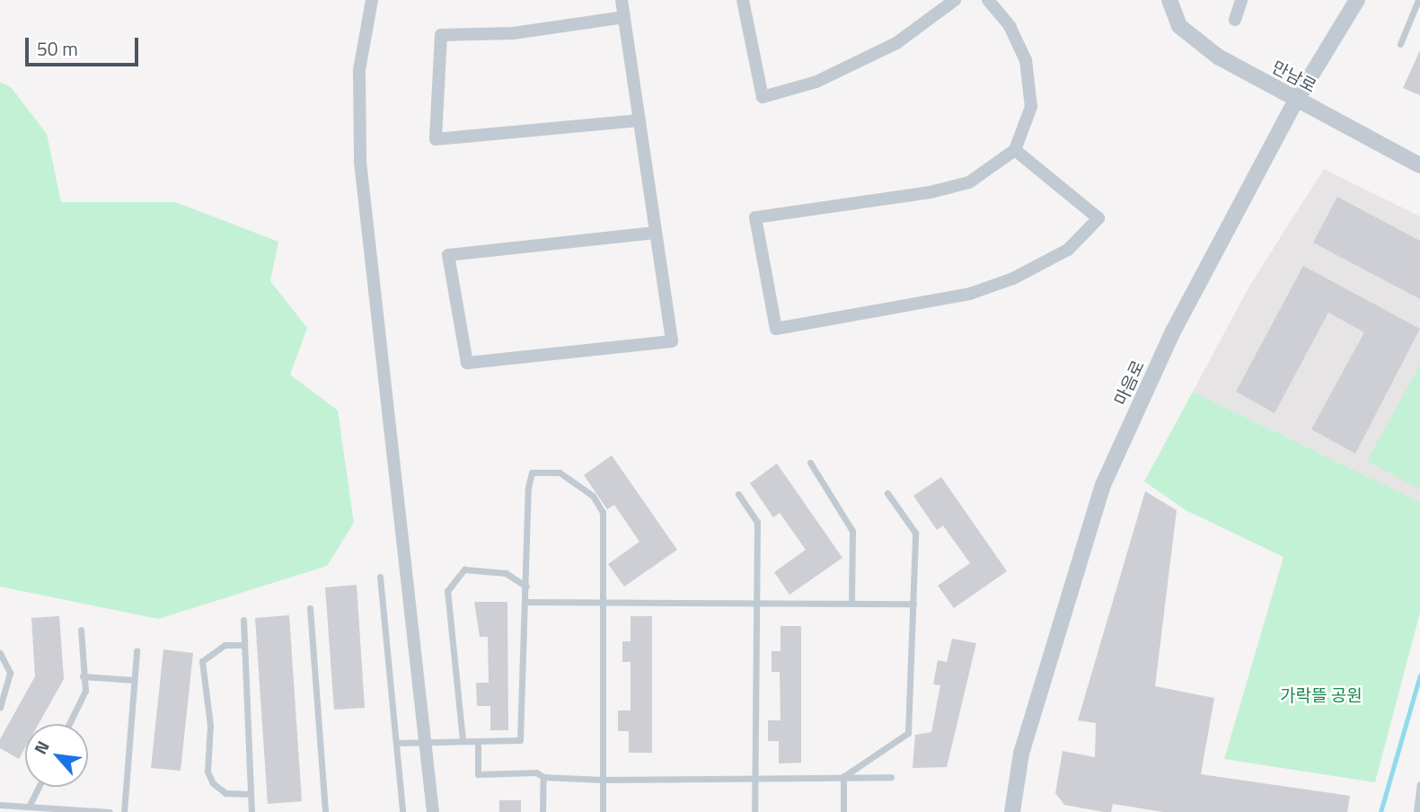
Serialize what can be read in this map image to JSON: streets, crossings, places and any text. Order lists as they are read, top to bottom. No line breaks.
{"streets":{"street":["만남로","마음로"]},"crossings":[["만남로","마음로"]],"parks":["가락뜰 공원"],"scale_bar":"50 m","north":"top left"}
